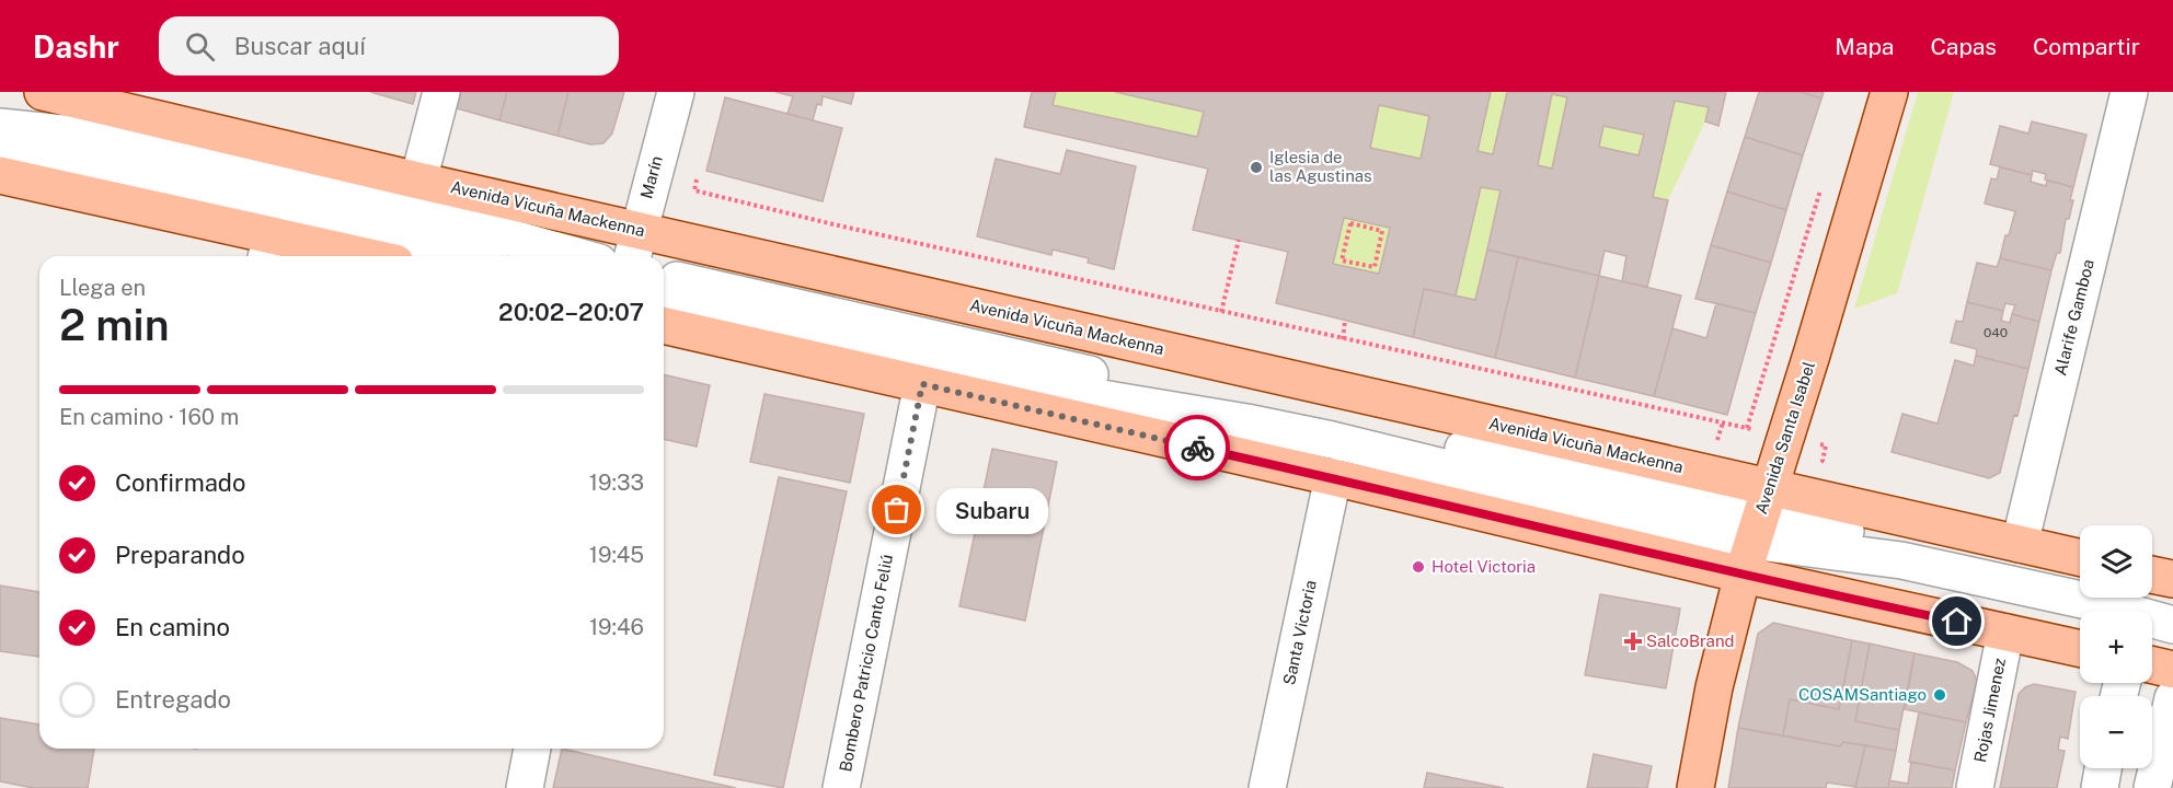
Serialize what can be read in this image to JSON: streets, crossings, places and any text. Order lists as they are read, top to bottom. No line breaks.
{"streets":{"main road":["Avenida Vicuña Mackenna","Avenida Santa Isabel"],"street":["Marín","Alarife Gamboa","Santa Victoria","Bombero Patricio Canto Feliú","Rojas Jimenez"]},"crossings":[["Marín","Avenida Vicuña Mackenna"],["Avenida Vicuña Mackenna","Alarife Gamboa"],["Avenida Vicuña Mackenna","Avenida Santa Isabel"]],"places":{"other":["Iglesia de las Agustinas","Subaru","Hotel Victoria","COSAMSantiago"],"health":["SalcoBrand"]},"house_numbers":["040"],"page":{"header":"Dashr","search":"Buscar aquí","nav":["Mapa","Capas","Compartir"],"heading":["2 min","Llega en","20:02–20:07"],"bar":"En camino · 160 m","list":[["Confirmado","19:33"],["Preparando","19:45"],["En camino","19:46"],"Entregado"],"bubble":"Subaru","map_buttons":["+","−"]}}
